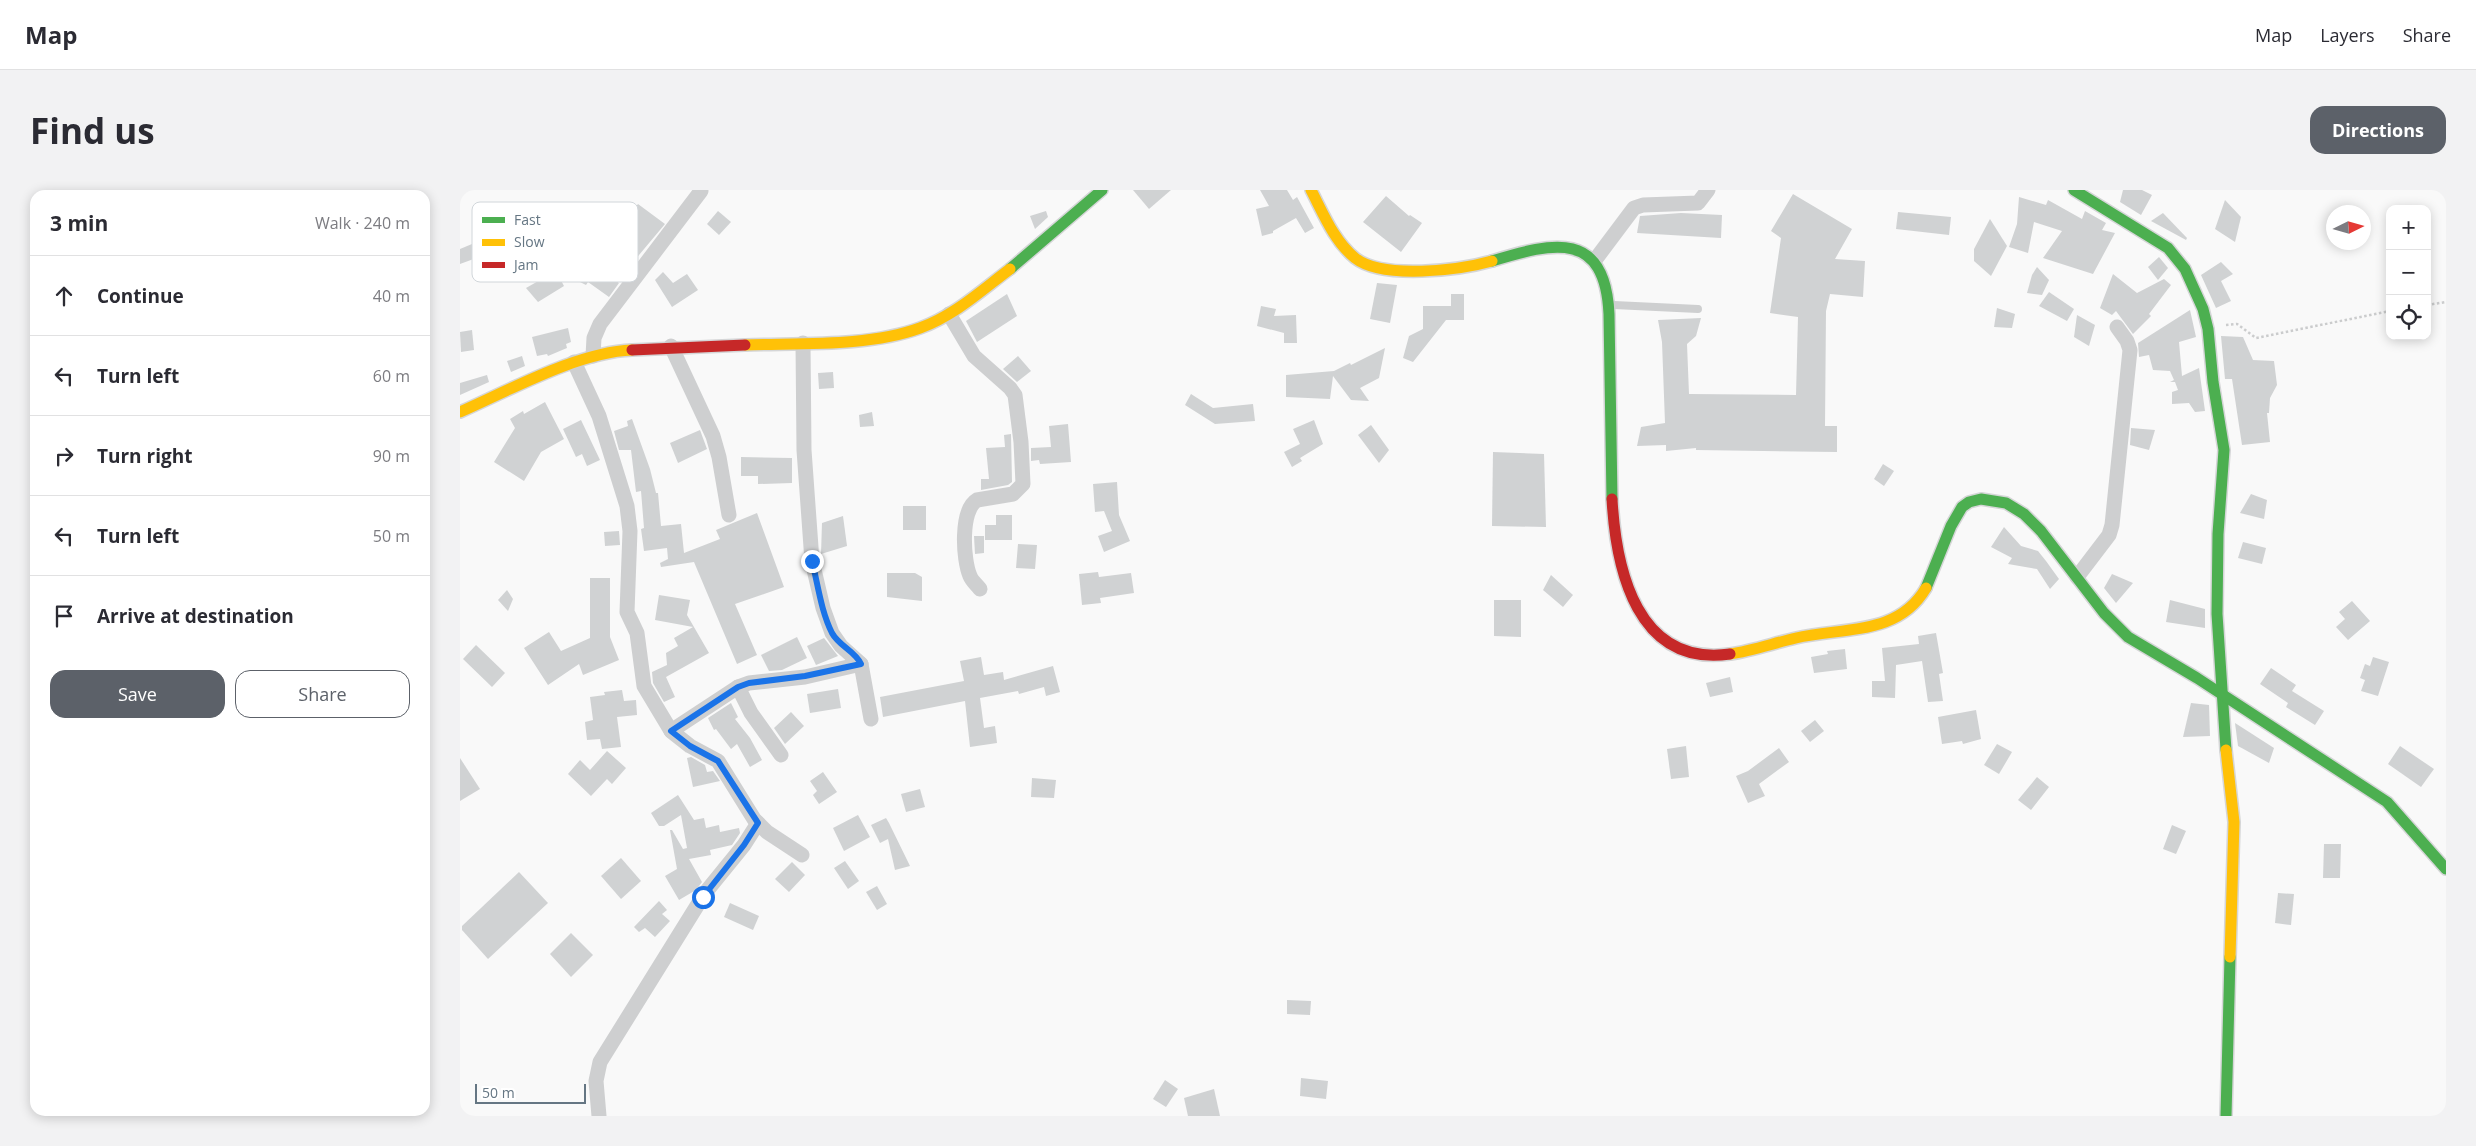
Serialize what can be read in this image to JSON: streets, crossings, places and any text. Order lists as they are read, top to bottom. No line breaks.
{"legend":["Fast","Slow","Jam"],"scale_bar":"50 m","north":"right","page":{"header":"Map","nav":["Map","Layers","Share"],"buttons":["Directions",["Save","Share"]],"title":"Find us","heading":["3 min","Walk · 240 m"],"map_buttons":["+","−"],"list":[["Continue","40 m"],["Turn left","60 m"],["Turn right","90 m"],["Turn left","50 m"],"Arrive at destination"],"scale":"50 m"}}
